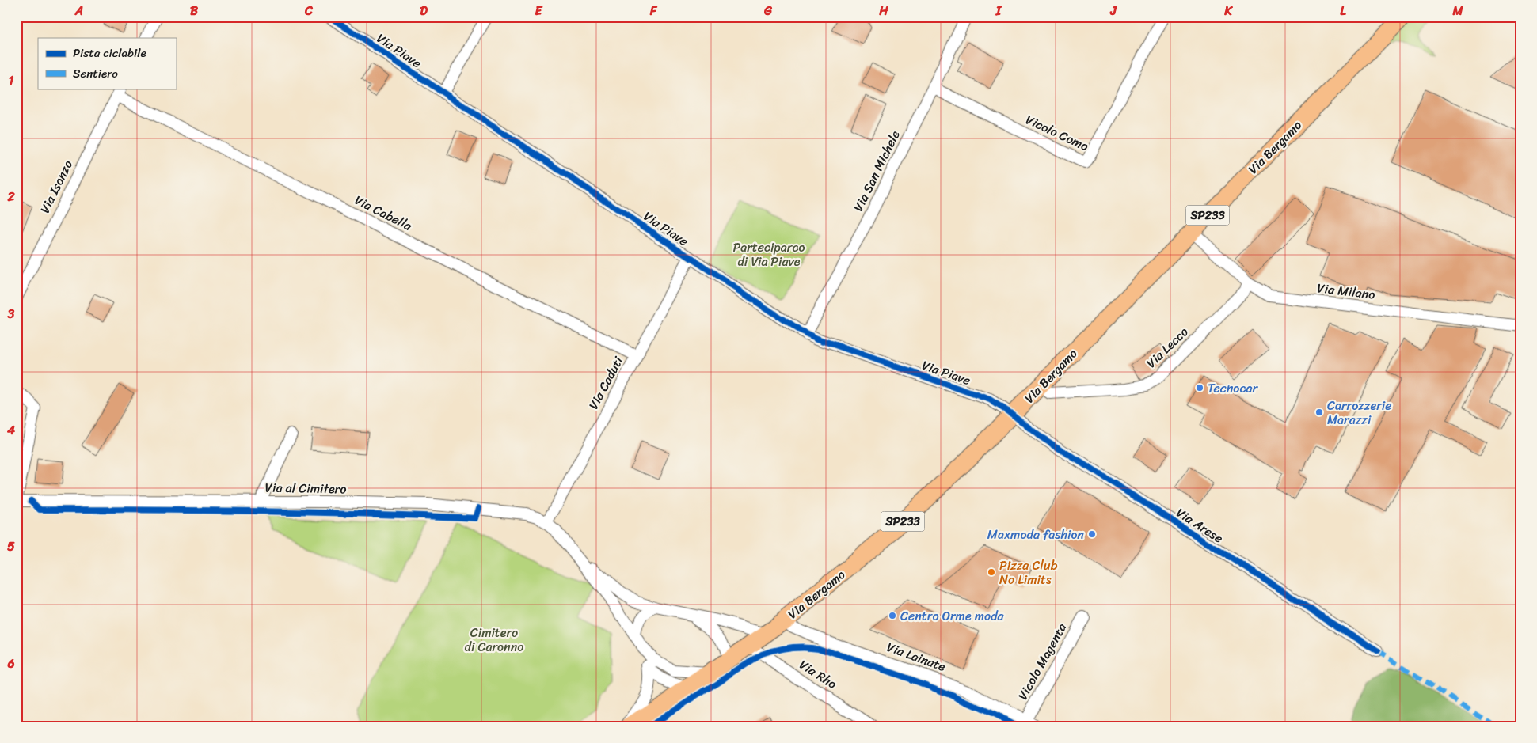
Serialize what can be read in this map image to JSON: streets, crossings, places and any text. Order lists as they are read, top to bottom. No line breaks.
{"streets":{"main road":["Via Bergamo","SP233"],"street":["Via Piave","Vicolo Como","Via San Michele","Via Isonzo","Via Cabella","Via Milano","Via Lecco","Via Caduti","Via al Cimitero","Via Arese","Via Lainate","Vicolo Magenta","Via Rho"]},"crossings":[["Via Piave","Via Bergamo"],["Via Piave","Via San Michele"],["Via Piave","Via Caduti"],["Via Piave","Via Arese"],["Vicolo Como","Via San Michele"],["Via Bergamo","Via Milano"],["Via Bergamo","Via Lecco"],["Via Bergamo","Via Arese"],["Via Bergamo","Via Lainate"],["Via Bergamo","Via Rho"],["Via Isonzo","Via Cabella"],["Via Cabella","Via Caduti"],["Via Milano","Via Lecco"],["Via Caduti","Via al Cimitero"],["Via Lainate","Vicolo Magenta"]],"parks":["Parteciparco di Via Piave","Cimitero di Caronno"],"places":["Tecnocar","Carrozzerie Marazzi","Maxmoda fashion","Pizza Club No Limits","Centro Orme moda"],"legend":["Pista ciclabile","Sentiero"],"grid":{"columns":["A","B","C","D","E","F","G","H","I","J","K","L","M"],"rows":["1","2","3","4","5","6"]}}
